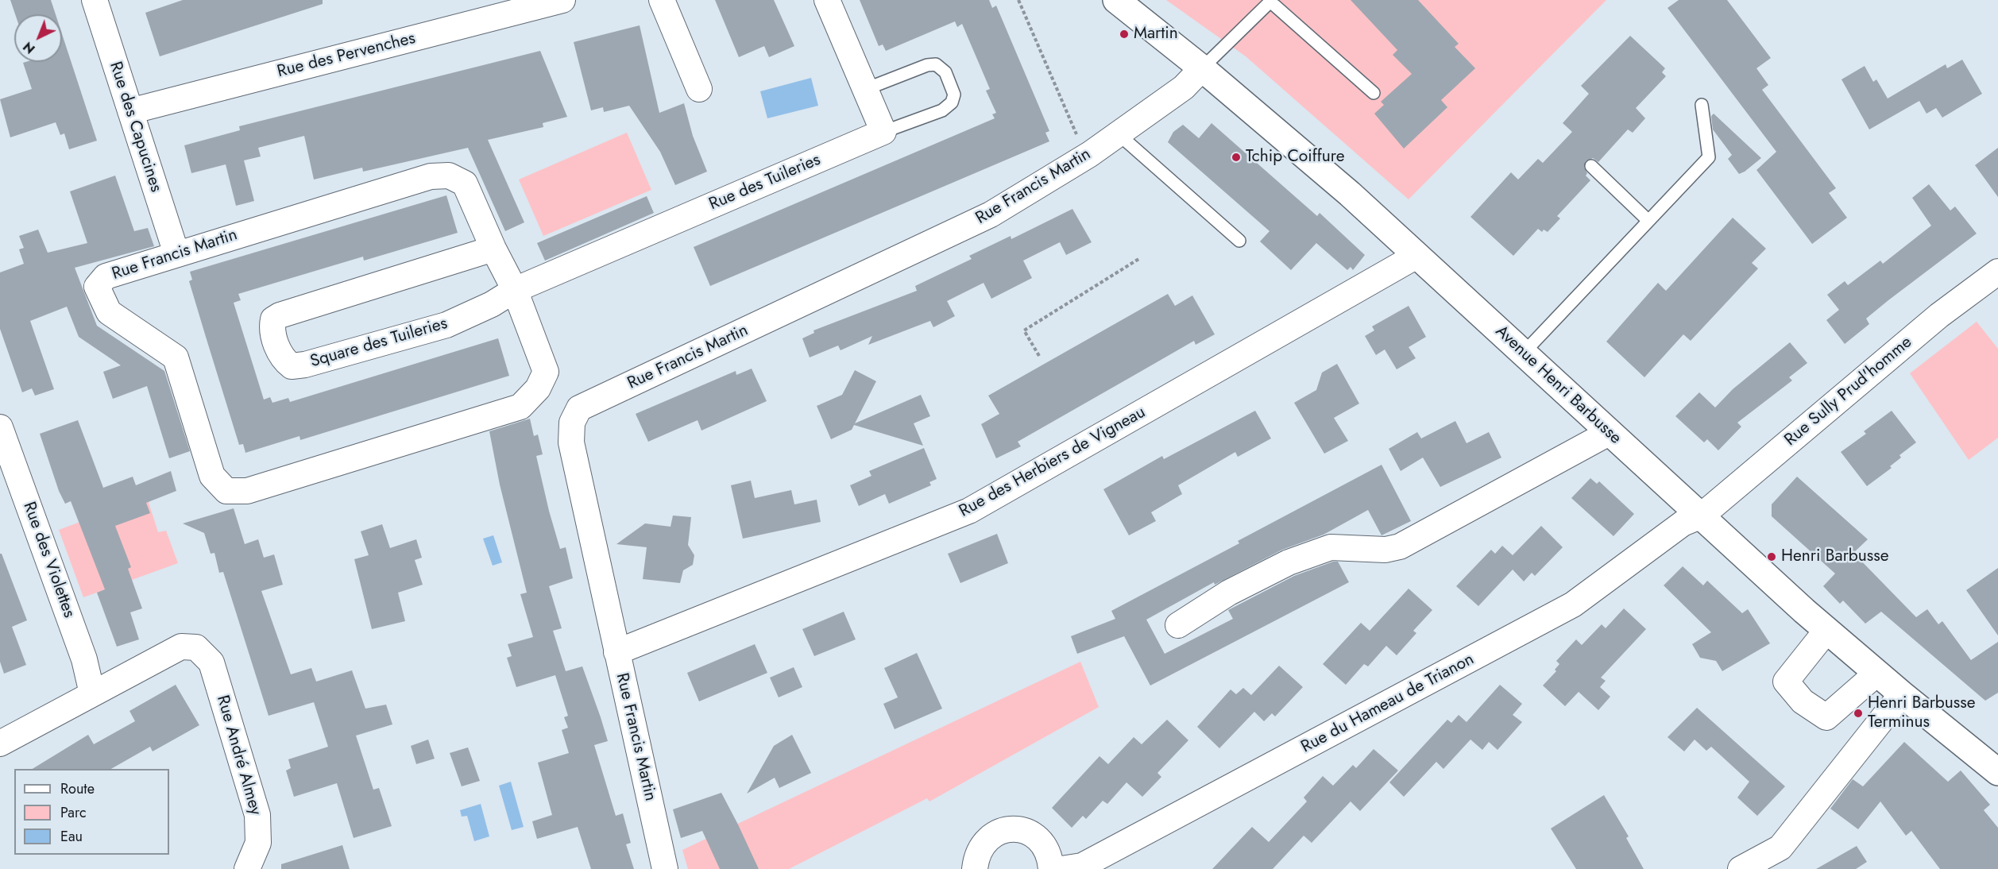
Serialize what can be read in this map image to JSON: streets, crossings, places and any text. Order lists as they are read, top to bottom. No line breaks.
{"streets":{"street":["Rue des Pervenches","Rue des Capucines","Rue des Tuileries","Rue Francis Martin","Square des Tuileries","Avenue Henri Barbusse","Rue Sully Prud'homme","Rue des Herbiers de Vigneau","Rue des Violettes","Rue du Hameau de Trianon","Rue André Almey"]},"crossings":[["Rue des Pervenches","Rue des Capucines"],["Rue des Capucines","Rue Francis Martin"],["Rue des Tuileries","Rue Francis Martin"],["Rue des Tuileries","Square des Tuileries"],["Rue Francis Martin","Square des Tuileries"],["Rue Francis Martin","Avenue Henri Barbusse"],["Rue Francis Martin","Rue des Herbiers de Vigneau"],["Avenue Henri Barbusse","Rue Sully Prud'homme"],["Avenue Henri Barbusse","Rue des Herbiers de Vigneau"],["Avenue Henri Barbusse","Rue du Hameau de Trianon"],["Rue Sully Prud'homme","Rue du Hameau de Trianon"],["Rue des Violettes","Rue André Almey"]],"places":["Martin","Tchip Coiffure","Henri Barbusse","Henri Barbusse Terminus"],"legend":["Route","Parc","Eau"],"north":"bottom left"}
